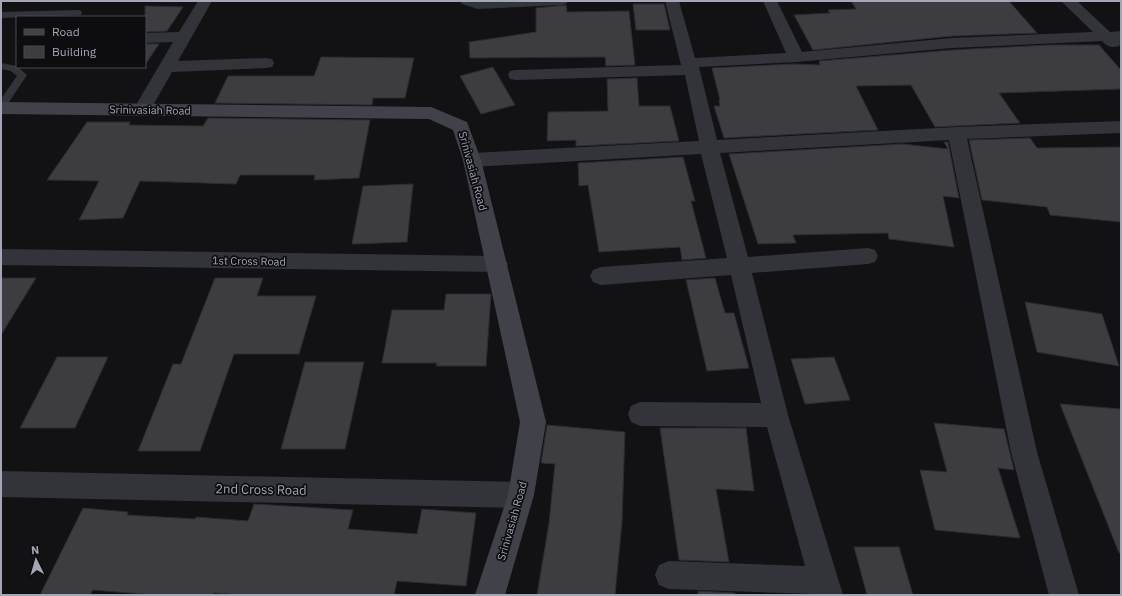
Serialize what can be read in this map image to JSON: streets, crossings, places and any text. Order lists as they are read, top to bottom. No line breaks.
{"streets":{"street":["Srinivasiah Road","1st Cross Road","2nd Cross Road"]},"crossings":[["Srinivasiah Road","1st Cross Road"],["Srinivasiah Road","2nd Cross Road"]],"legend":["Road","Building"],"north":"top"}
